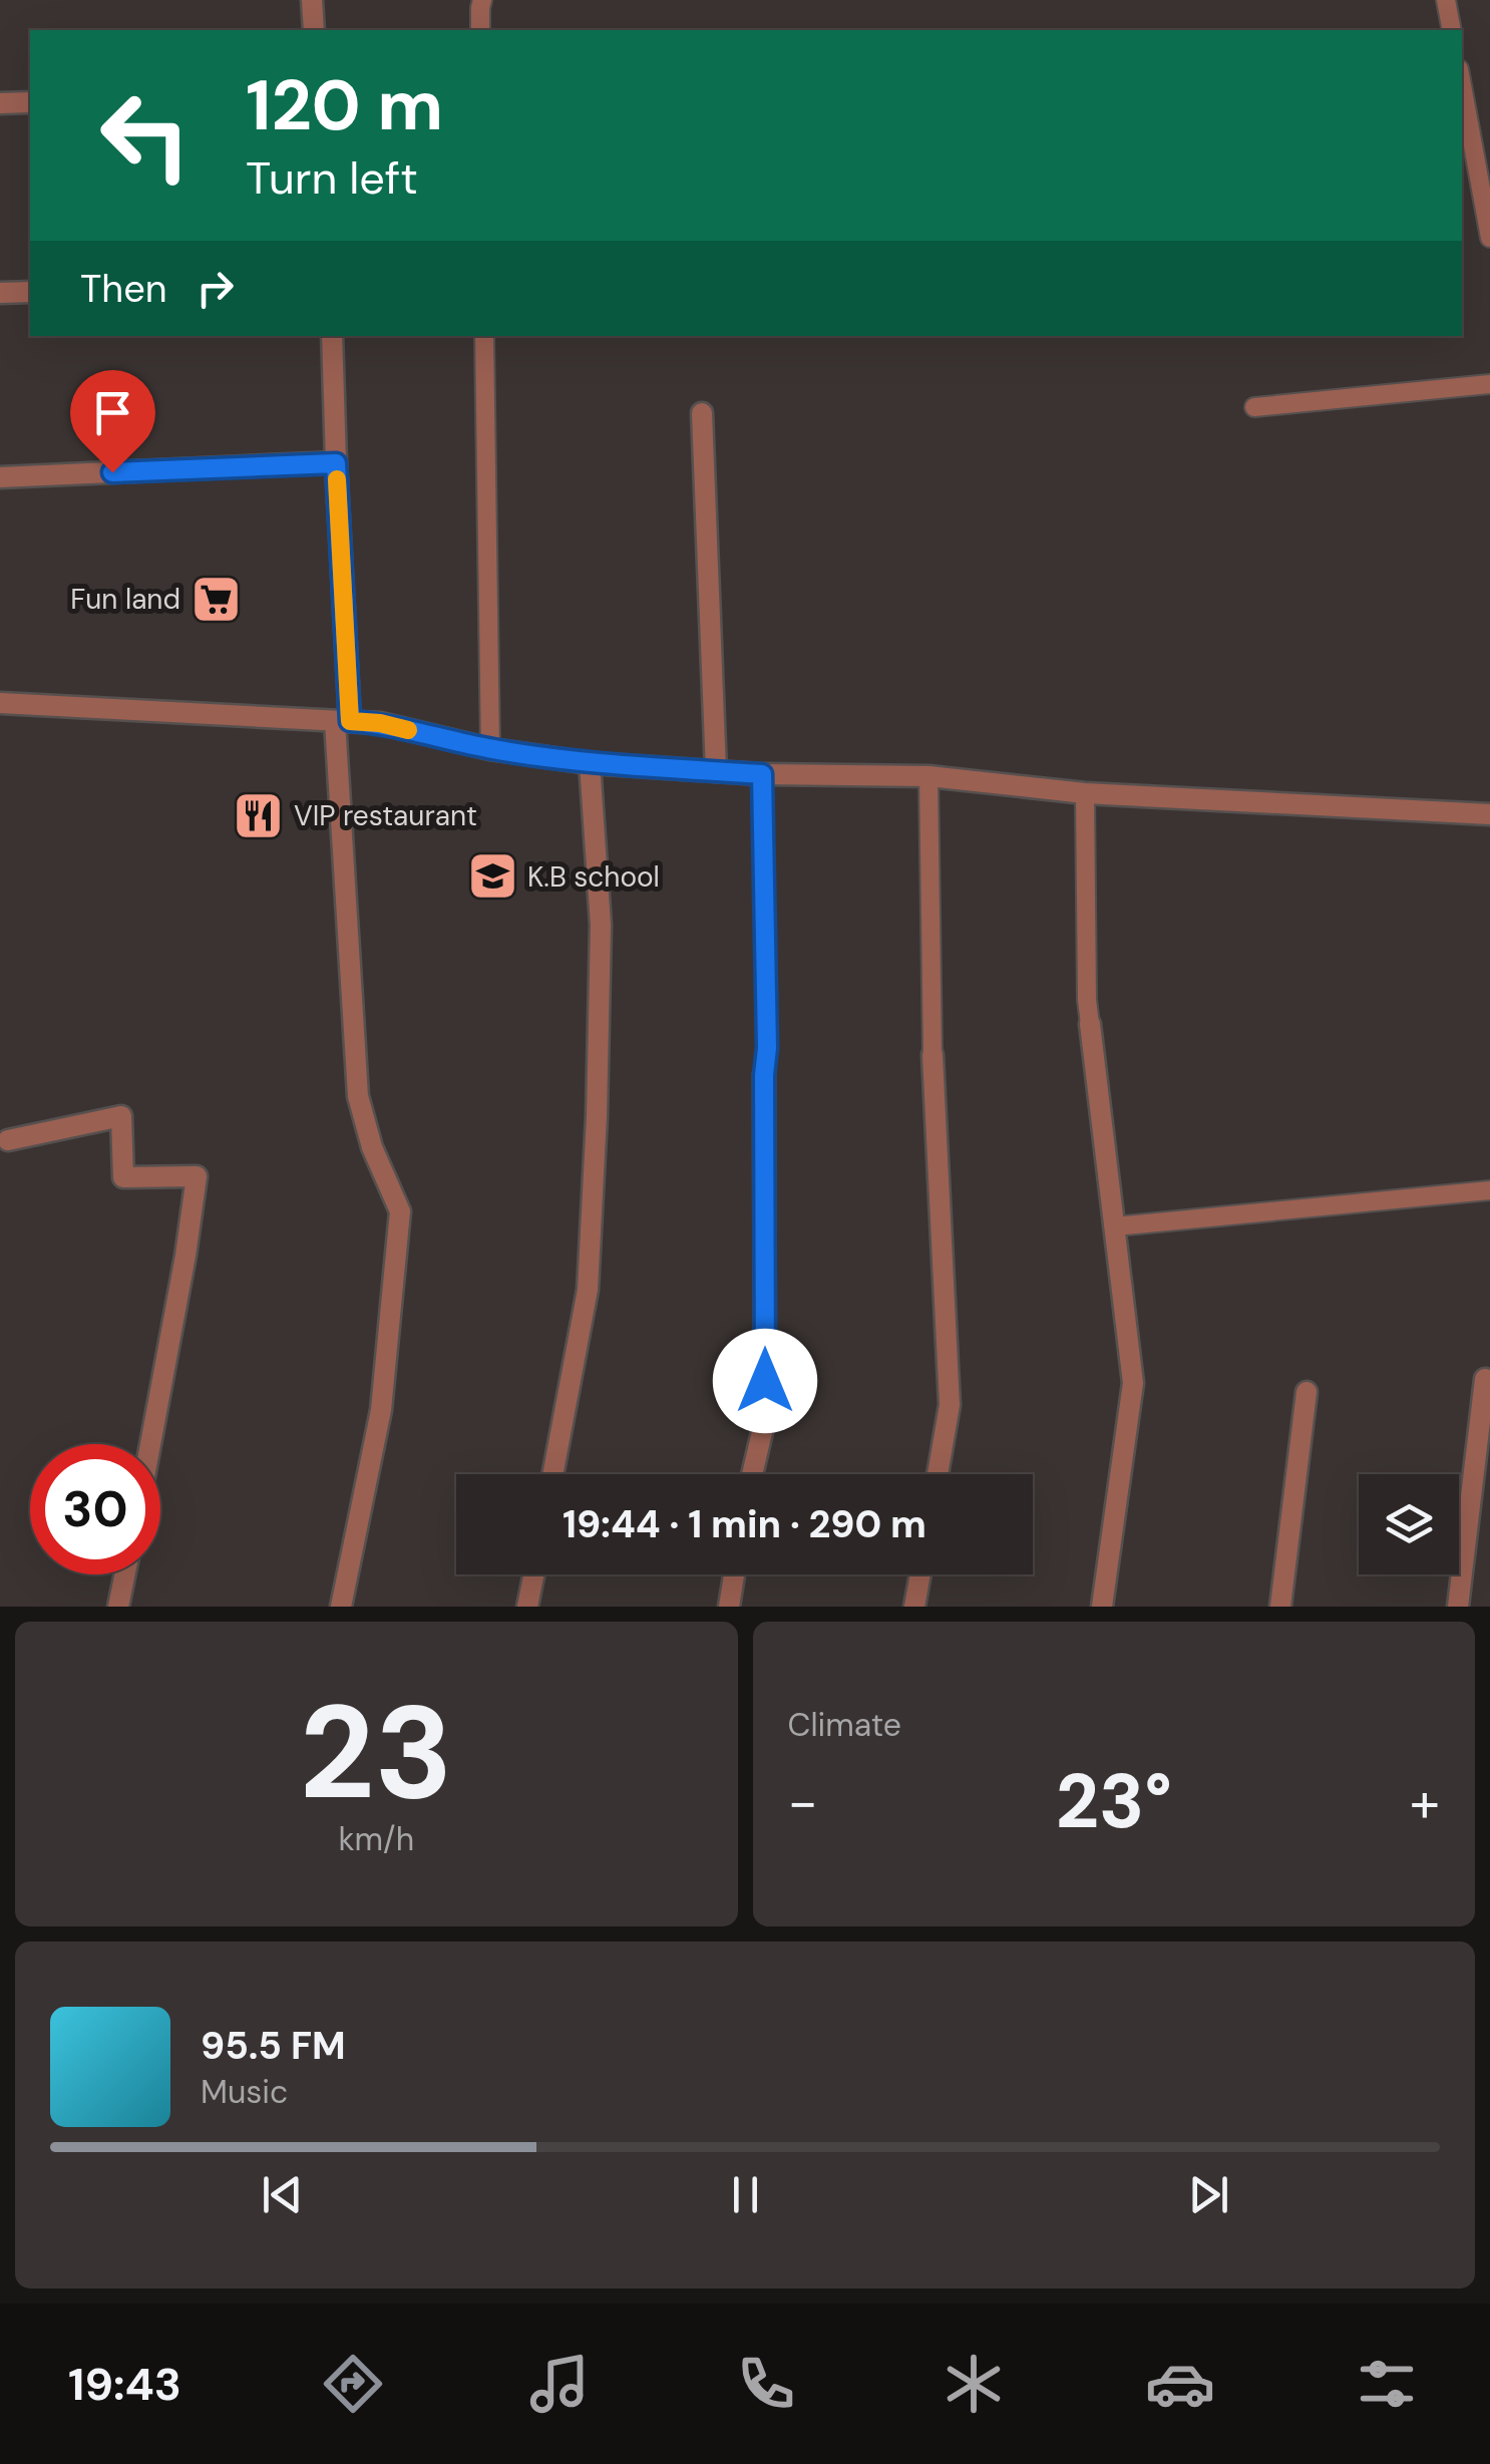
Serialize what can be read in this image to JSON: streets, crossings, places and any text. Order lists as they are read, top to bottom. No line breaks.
{"places":{"supermarket":["Fun land"],"restaurant":["VIP restaurant"],"school or university":["K.B school"]},"page":{"turn":["120 m","Turn left"],"then":"Then","limit":"30","trip":"19:44 · 1 min · 290 m","tile":[["23","km/h"],"Climate"],"heat":["−","23°","+"],"song":["95.5 FM","Music"],"tabs":"19:43"}}
